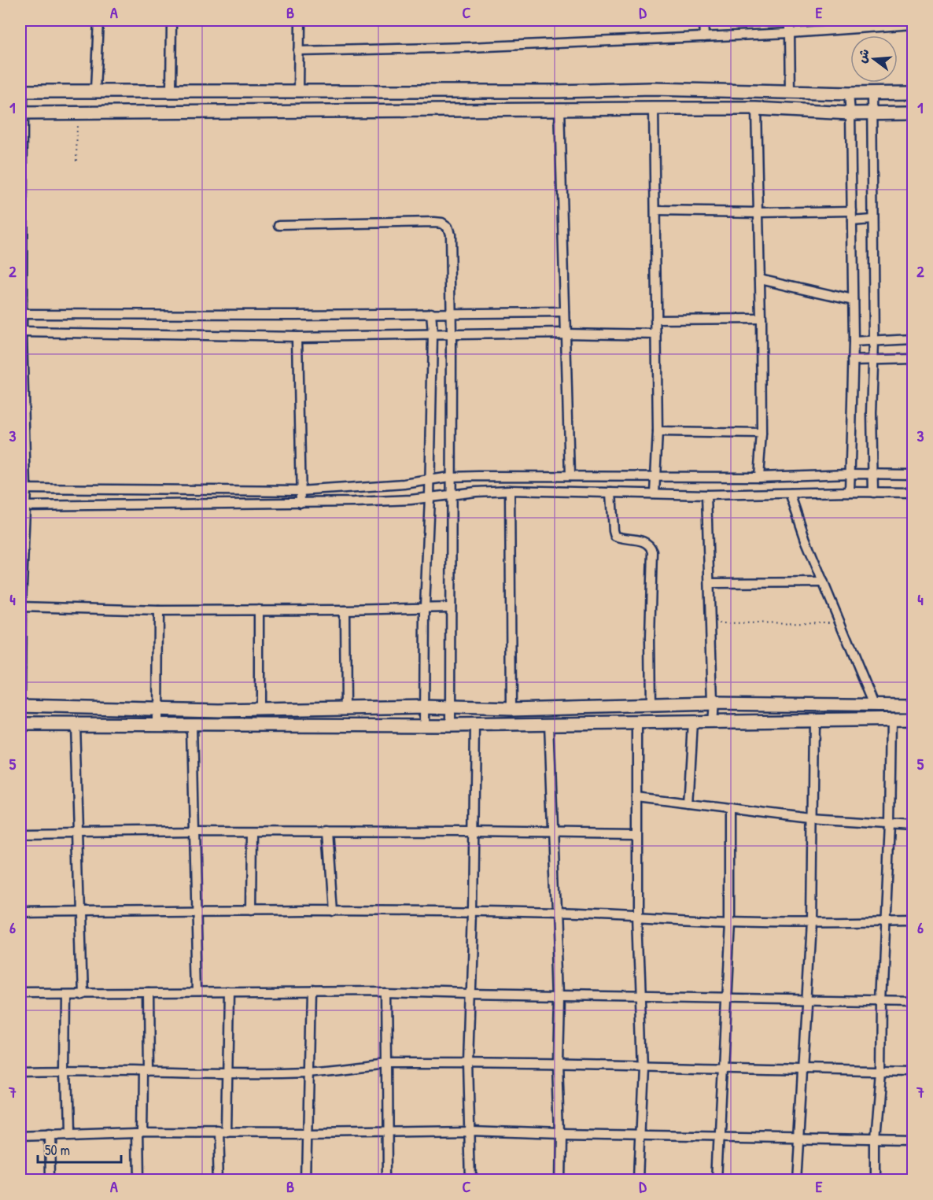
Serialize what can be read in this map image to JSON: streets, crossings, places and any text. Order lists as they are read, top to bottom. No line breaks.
{"scale_bar":"50 m","north":"left","grid":{"columns":["A","B","C","D","E"],"rows":["1","2","3","4","5","6","7"]}}
